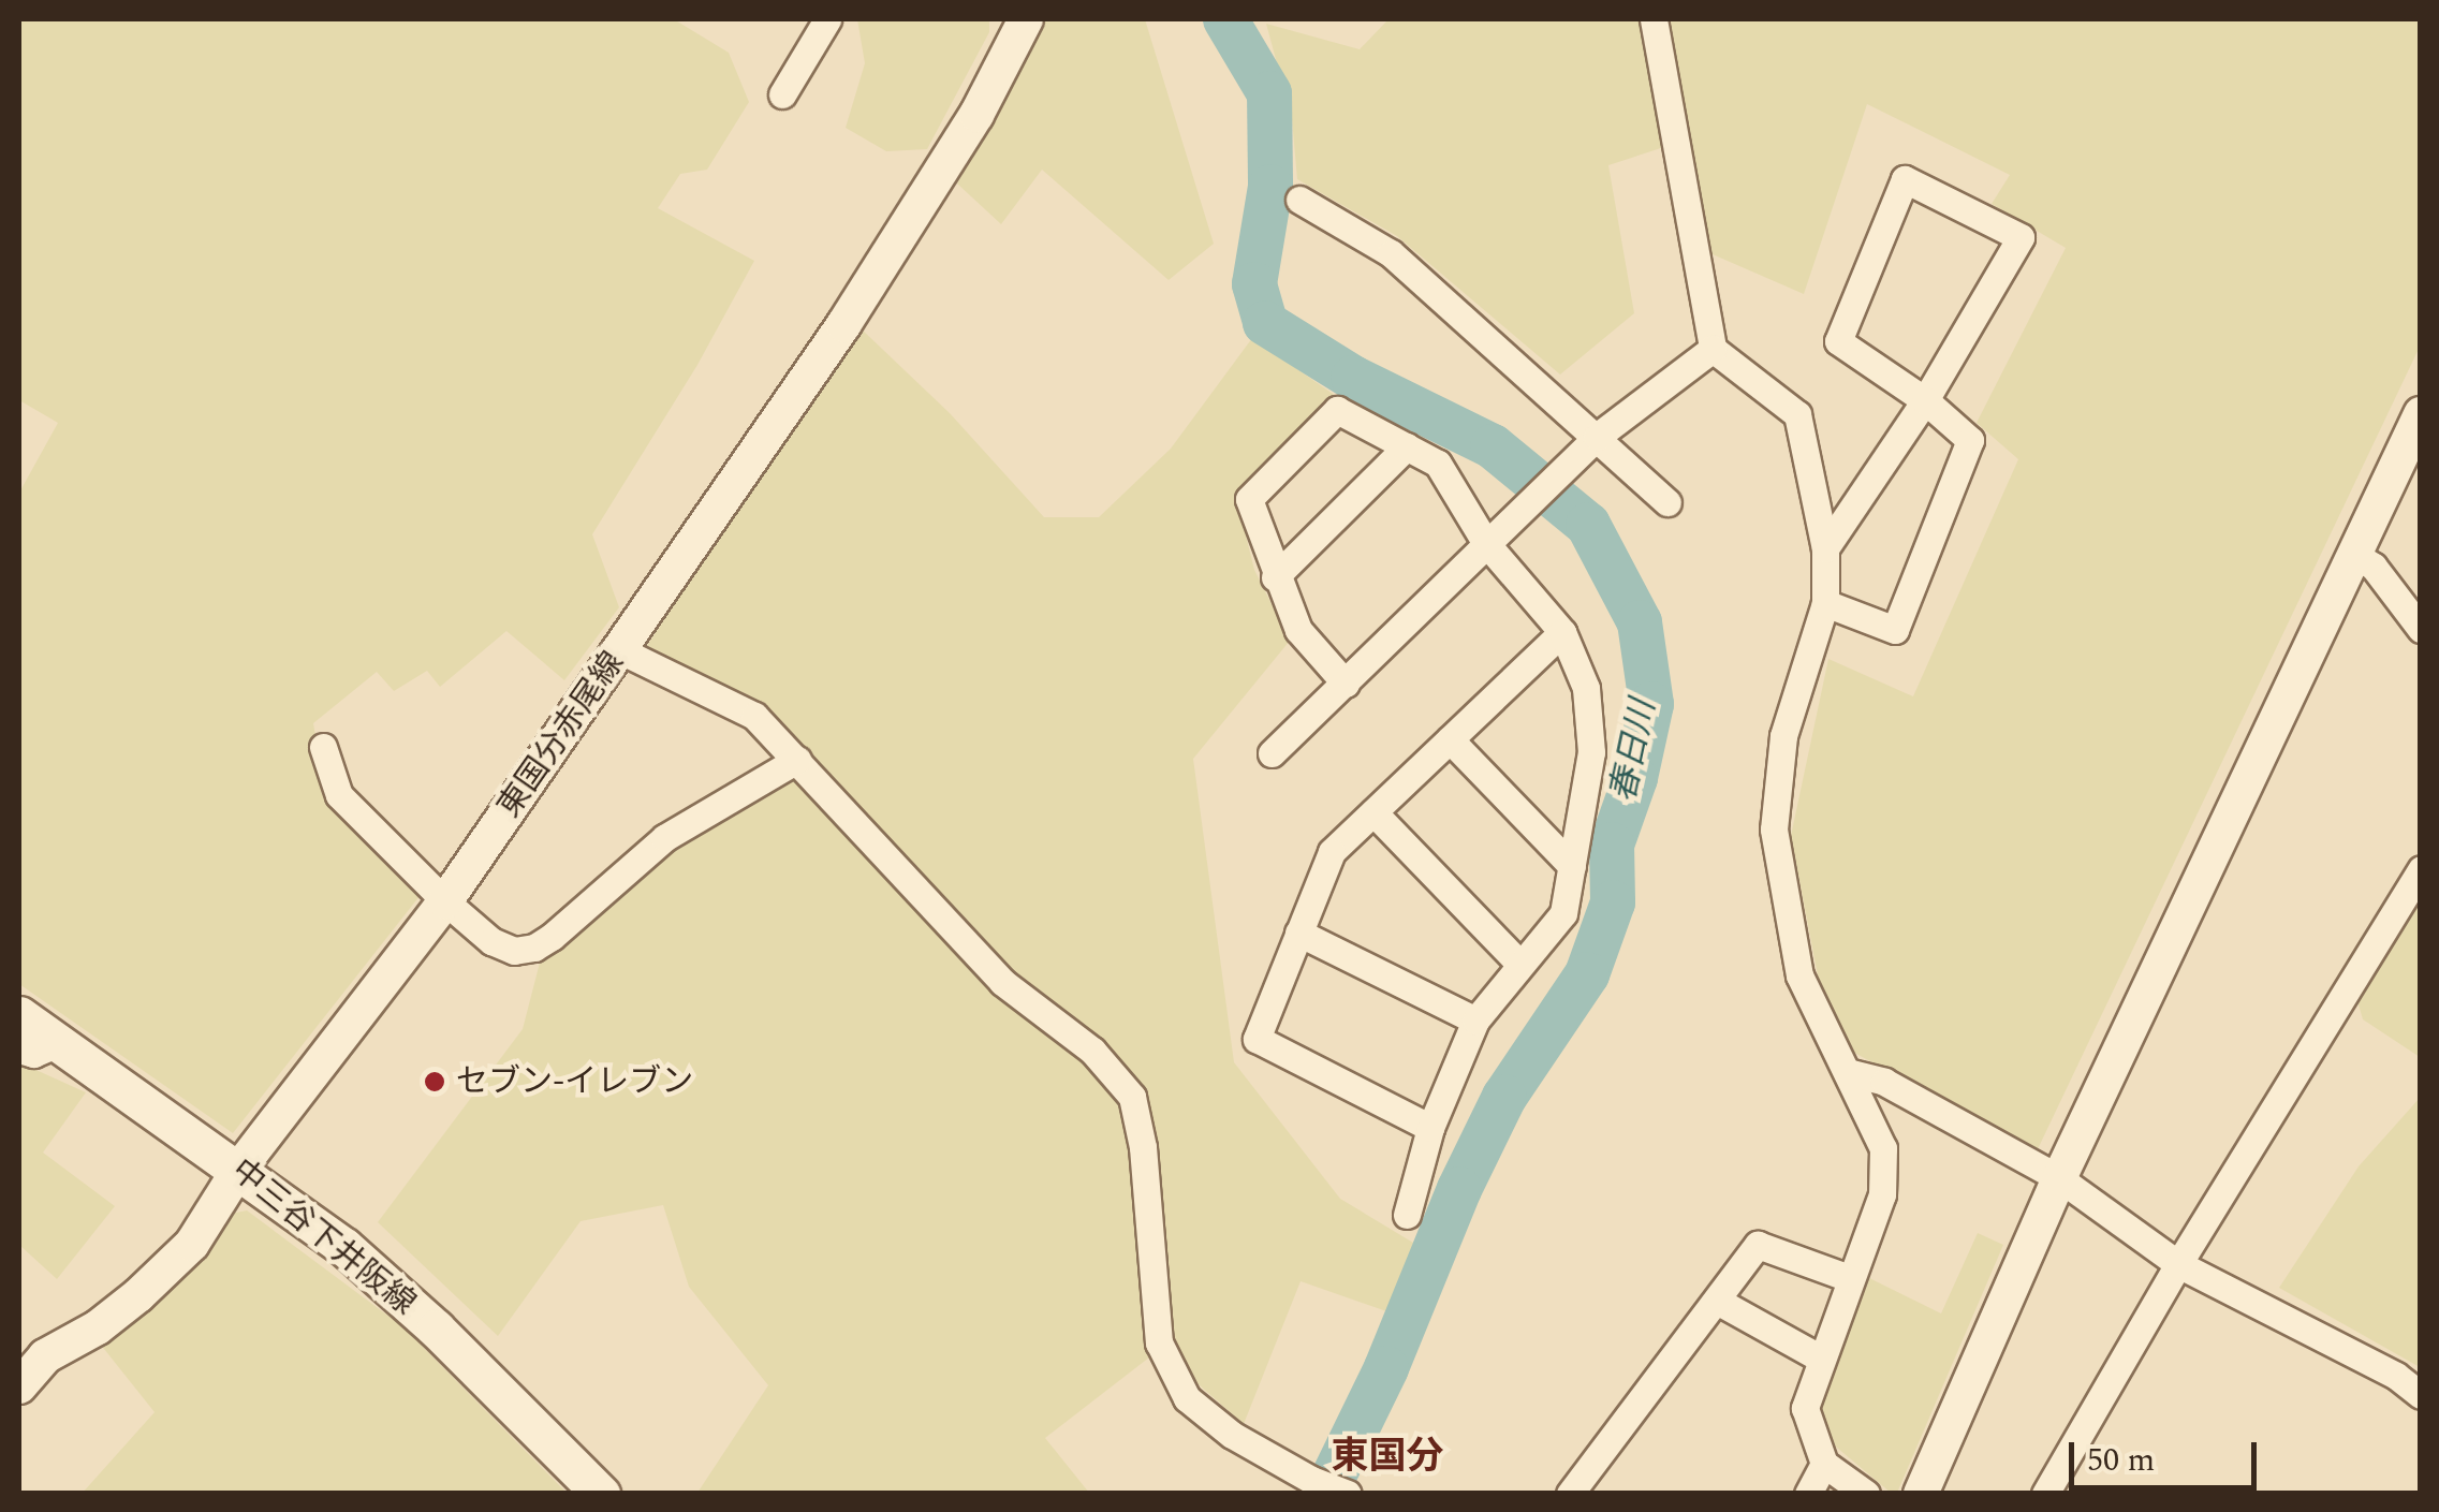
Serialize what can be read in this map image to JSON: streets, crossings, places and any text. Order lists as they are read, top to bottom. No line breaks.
{"streets":{"main road":["中三谷下井阪線"],"street":["東国分赤尾線"]},"crossings":[["東国分赤尾線","中三谷下井阪線"]],"districts":["東国分"],"water":["春日川"],"places":["セブン-イレブン"],"scale_bar":"50 m"}
